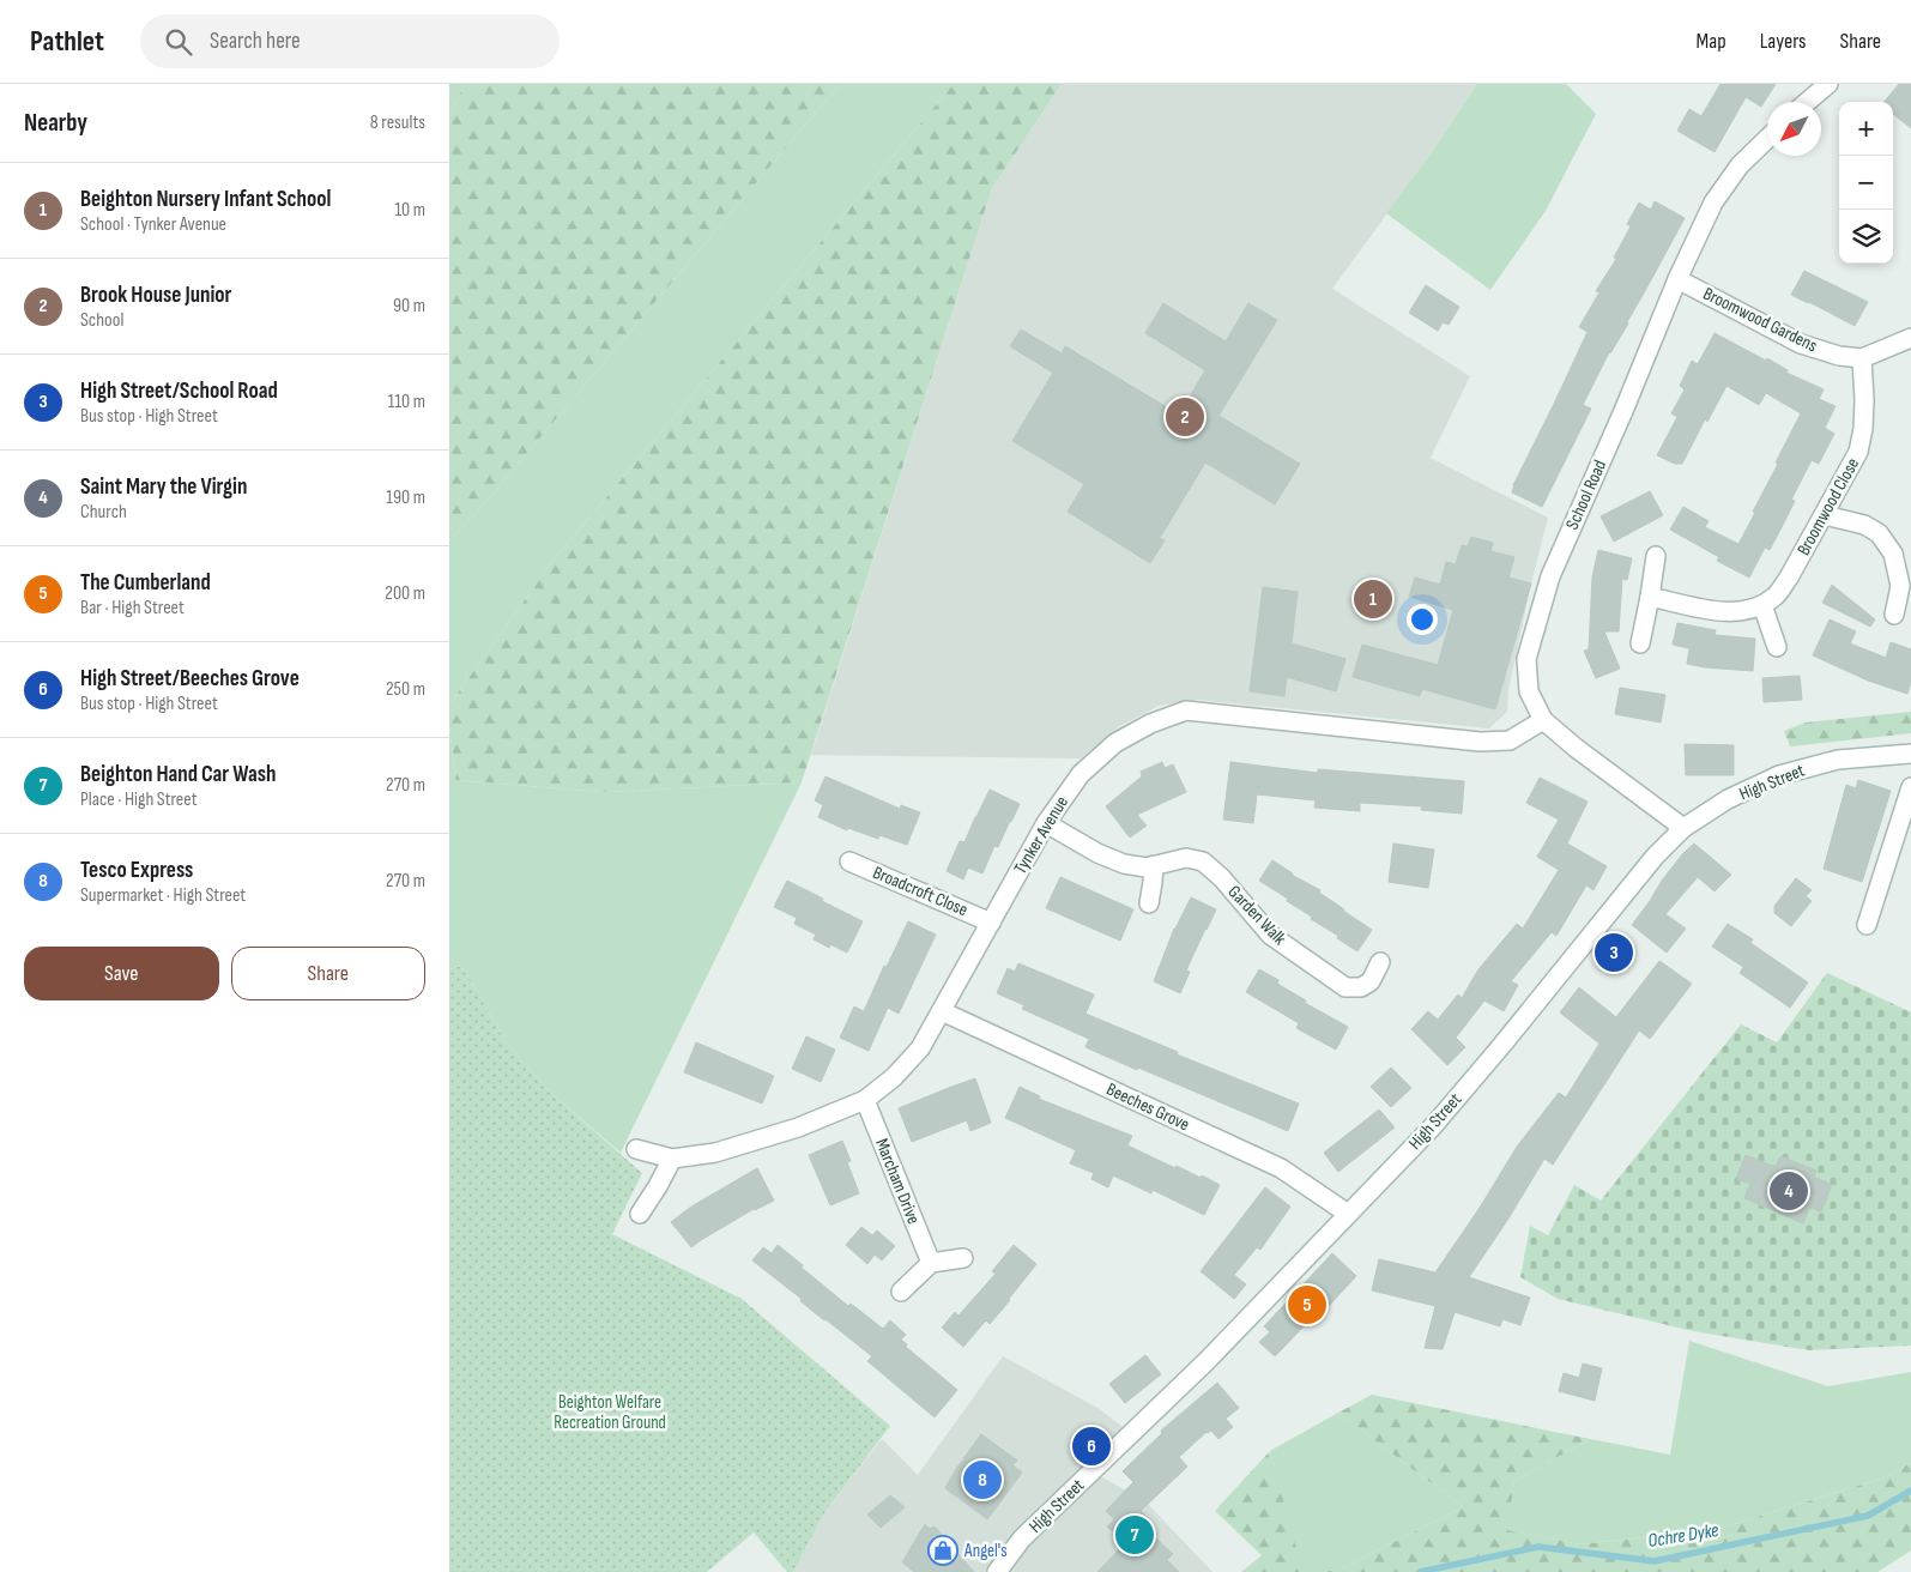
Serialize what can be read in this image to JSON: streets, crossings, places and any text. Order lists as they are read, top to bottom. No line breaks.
{"streets":{"street":["Broomwood Gardens","School Road","Broomwood Close","High Street","Tynker Avenue","Broadcroft Close","Garden Walk","Beeches Grove","Marcham Drive"]},"crossings":[["Broomwood Gardens","School Road"],["Broomwood Gardens","Broomwood Close"],["School Road","High Street"],["School Road","Tynker Avenue"],["High Street","Beeches Grove"],["Tynker Avenue","Broadcroft Close"],["Tynker Avenue","Garden Walk"],["Tynker Avenue","Beeches Grove"],["Tynker Avenue","Marcham Drive"]],"water":["Ochre Dyke"],"parks":["Beighton Welfare Recreation Ground"],"places":{"shop":["Angel's"]},"north":"bottom left","page":{"header":"Pathlet","search":"Search here","nav":["Map","Layers","Share"],"heading":["Nearby","8 results"],"map_buttons":["+","−"],"list":[{"mark":"1","name":"Beighton Nursery Infant School","note":"School · Tynker Avenue","value":"10 m"},{"mark":"2","name":"Brook House Junior","note":"School","value":"90 m"},{"mark":"3","name":"High Street/School Road","note":"Bus stop · High Street","value":"110 m"},{"mark":"4","name":"Saint Mary the Virgin","note":"Church","value":"190 m"},{"mark":"5","name":"The Cumberland","note":"Bar · High Street","value":"200 m"},{"mark":"6","name":"High Street/Beeches Grove","note":"Bus stop · High Street","value":"250 m"},{"mark":"7","name":"Beighton Hand Car Wash","note":"Place · High Street","value":"270 m"},{"mark":"8","name":"Tesco Express","note":"Supermarket · High Street","value":"270 m"}],"pins":["2","1","3","4","5","6","8","7"],"buttons":["Save","Share"]}}
